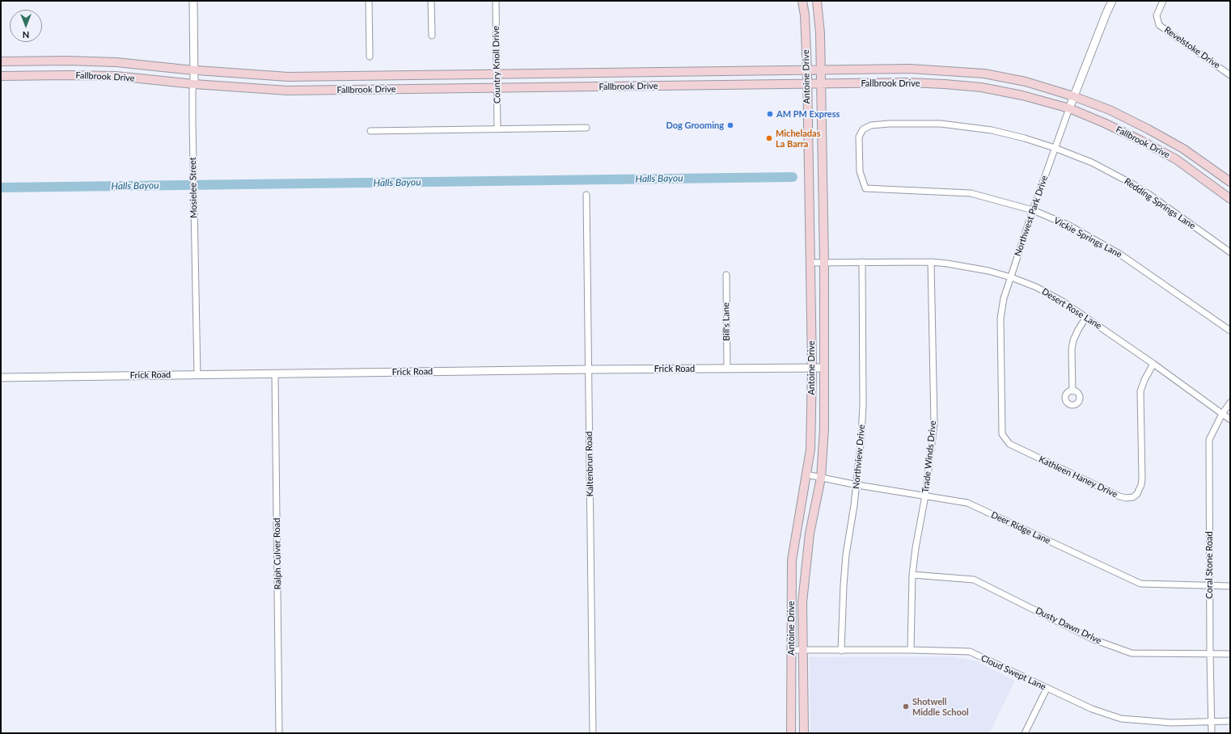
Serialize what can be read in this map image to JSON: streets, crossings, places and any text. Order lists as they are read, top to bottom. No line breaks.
{"streets":{"main road":["Fallbrook Drive","Antoine Drive"],"street":["Revelstoke Drive","Country Knoll Drive","Mosielee Street","Redding Springs Lane","Northwest Park Drive","Vickie Springs Lane","Desert Rose Lane","Bill's Lane","Frick Road","Northview Drive","Trade Winds Drive","Kaltenbrun Road","Kathleen Haney Drive","Deer Ridge Lane","Ralph Culver Road","Coral Stone Road","Dusty Dawn Drive","Cloud Swept Lane"]},"crossings":[["Country Knoll Drive","Fallbrook Drive"],["Fallbrook Drive","Antoine Drive"],["Fallbrook Drive","Mosielee Street"],["Fallbrook Drive","Northwest Park Drive"],["Antoine Drive","Desert Rose Lane"],["Antoine Drive","Frick Road"],["Antoine Drive","Deer Ridge Lane"],["Antoine Drive","Cloud Swept Lane"],["Mosielee Street","Frick Road"],["Redding Springs Lane","Northwest Park Drive"],["Redding Springs Lane","Vickie Springs Lane"],["Northwest Park Drive","Vickie Springs Lane"],["Northwest Park Drive","Desert Rose Lane"],["Northwest Park Drive","Kathleen Haney Drive"],["Desert Rose Lane","Northview Drive"],["Desert Rose Lane","Trade Winds Drive"],["Desert Rose Lane","Kathleen Haney Drive"],["Desert Rose Lane","Coral Stone Road"],["Bill's Lane","Frick Road"],["Frick Road","Kaltenbrun Road"],["Frick Road","Ralph Culver Road"],["Northview Drive","Deer Ridge Lane"],["Northview Drive","Cloud Swept Lane"],["Trade Winds Drive","Deer Ridge Lane"],["Trade Winds Drive","Dusty Dawn Drive"],["Trade Winds Drive","Cloud Swept Lane"],["Deer Ridge Lane","Coral Stone Road"],["Coral Stone Road","Dusty Dawn Drive"],["Coral Stone Road","Cloud Swept Lane"]],"water":["Halls Bayou"],"places":["AM PM Express","Dog Grooming","Micheladas La Barra","Shotwell Middle School"],"north":"bottom"}
